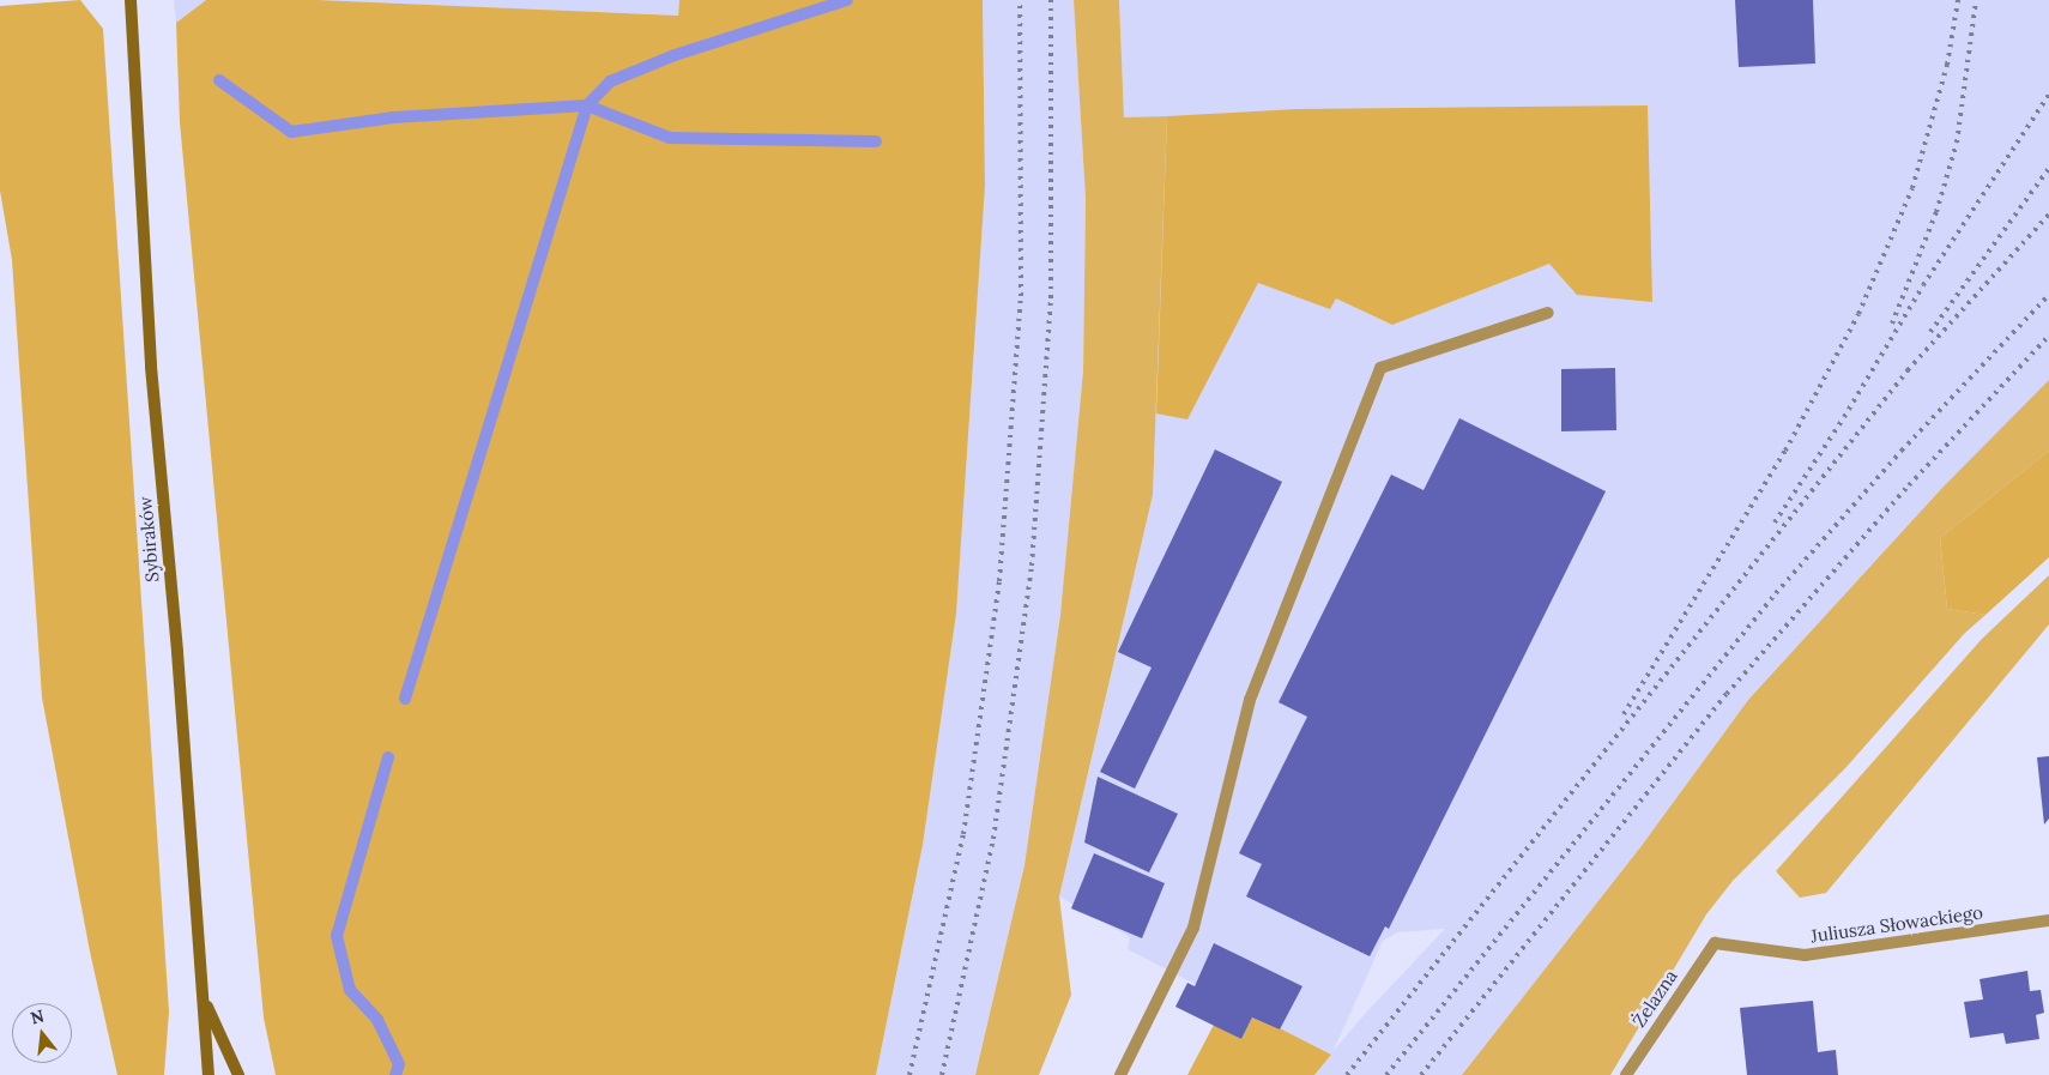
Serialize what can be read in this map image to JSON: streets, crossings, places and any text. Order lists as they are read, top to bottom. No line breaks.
{"streets":{"main road":["Sybiraków"],"street":["Juliusza Słowackiego","Żelazna"]},"crossings":[["Juliusza Słowackiego","Żelazna"]],"north":"top"}
